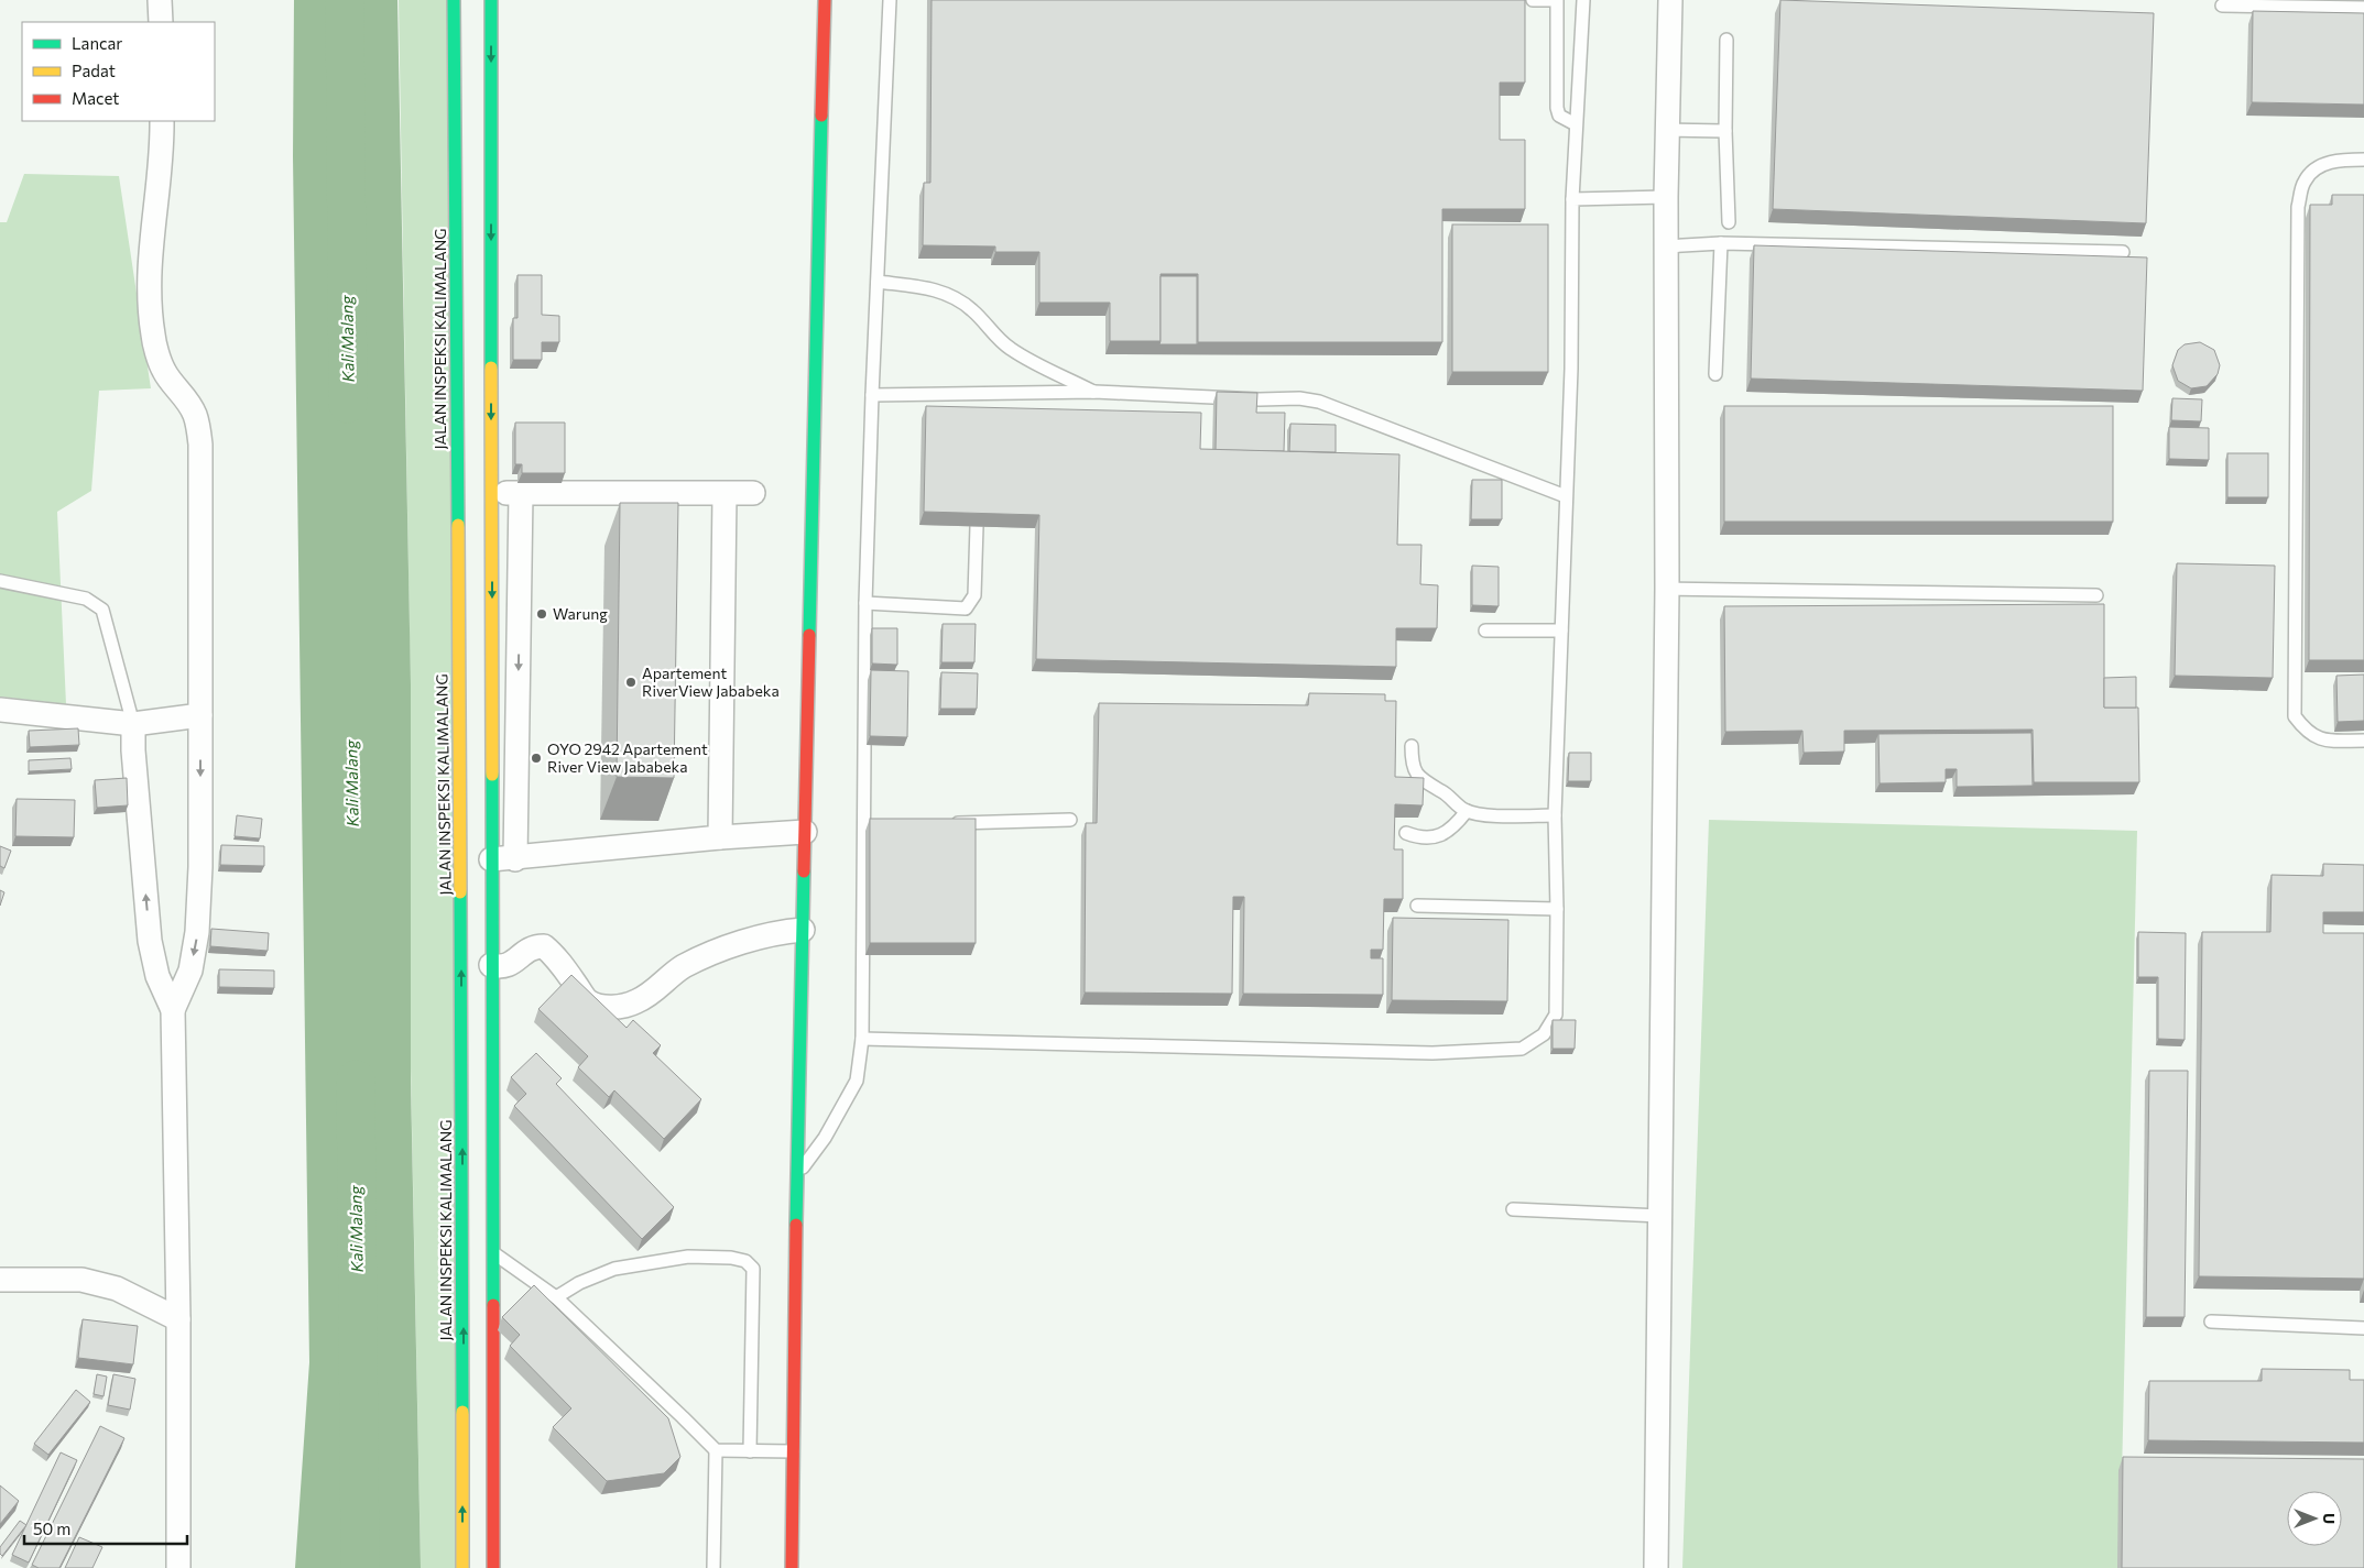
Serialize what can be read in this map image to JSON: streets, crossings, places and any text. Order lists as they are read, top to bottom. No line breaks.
{"streets":{"main road":["JALAN INSPEKSI KALIMALANG"]},"water":["Kali Malang"],"places":["Warung","Apartement RiverView Jababeka","OYO 2942 Apartement River View Jababeka"],"legend":["Lancar","Padat","Macet"],"scale_bar":"50 m","north":"right"}
